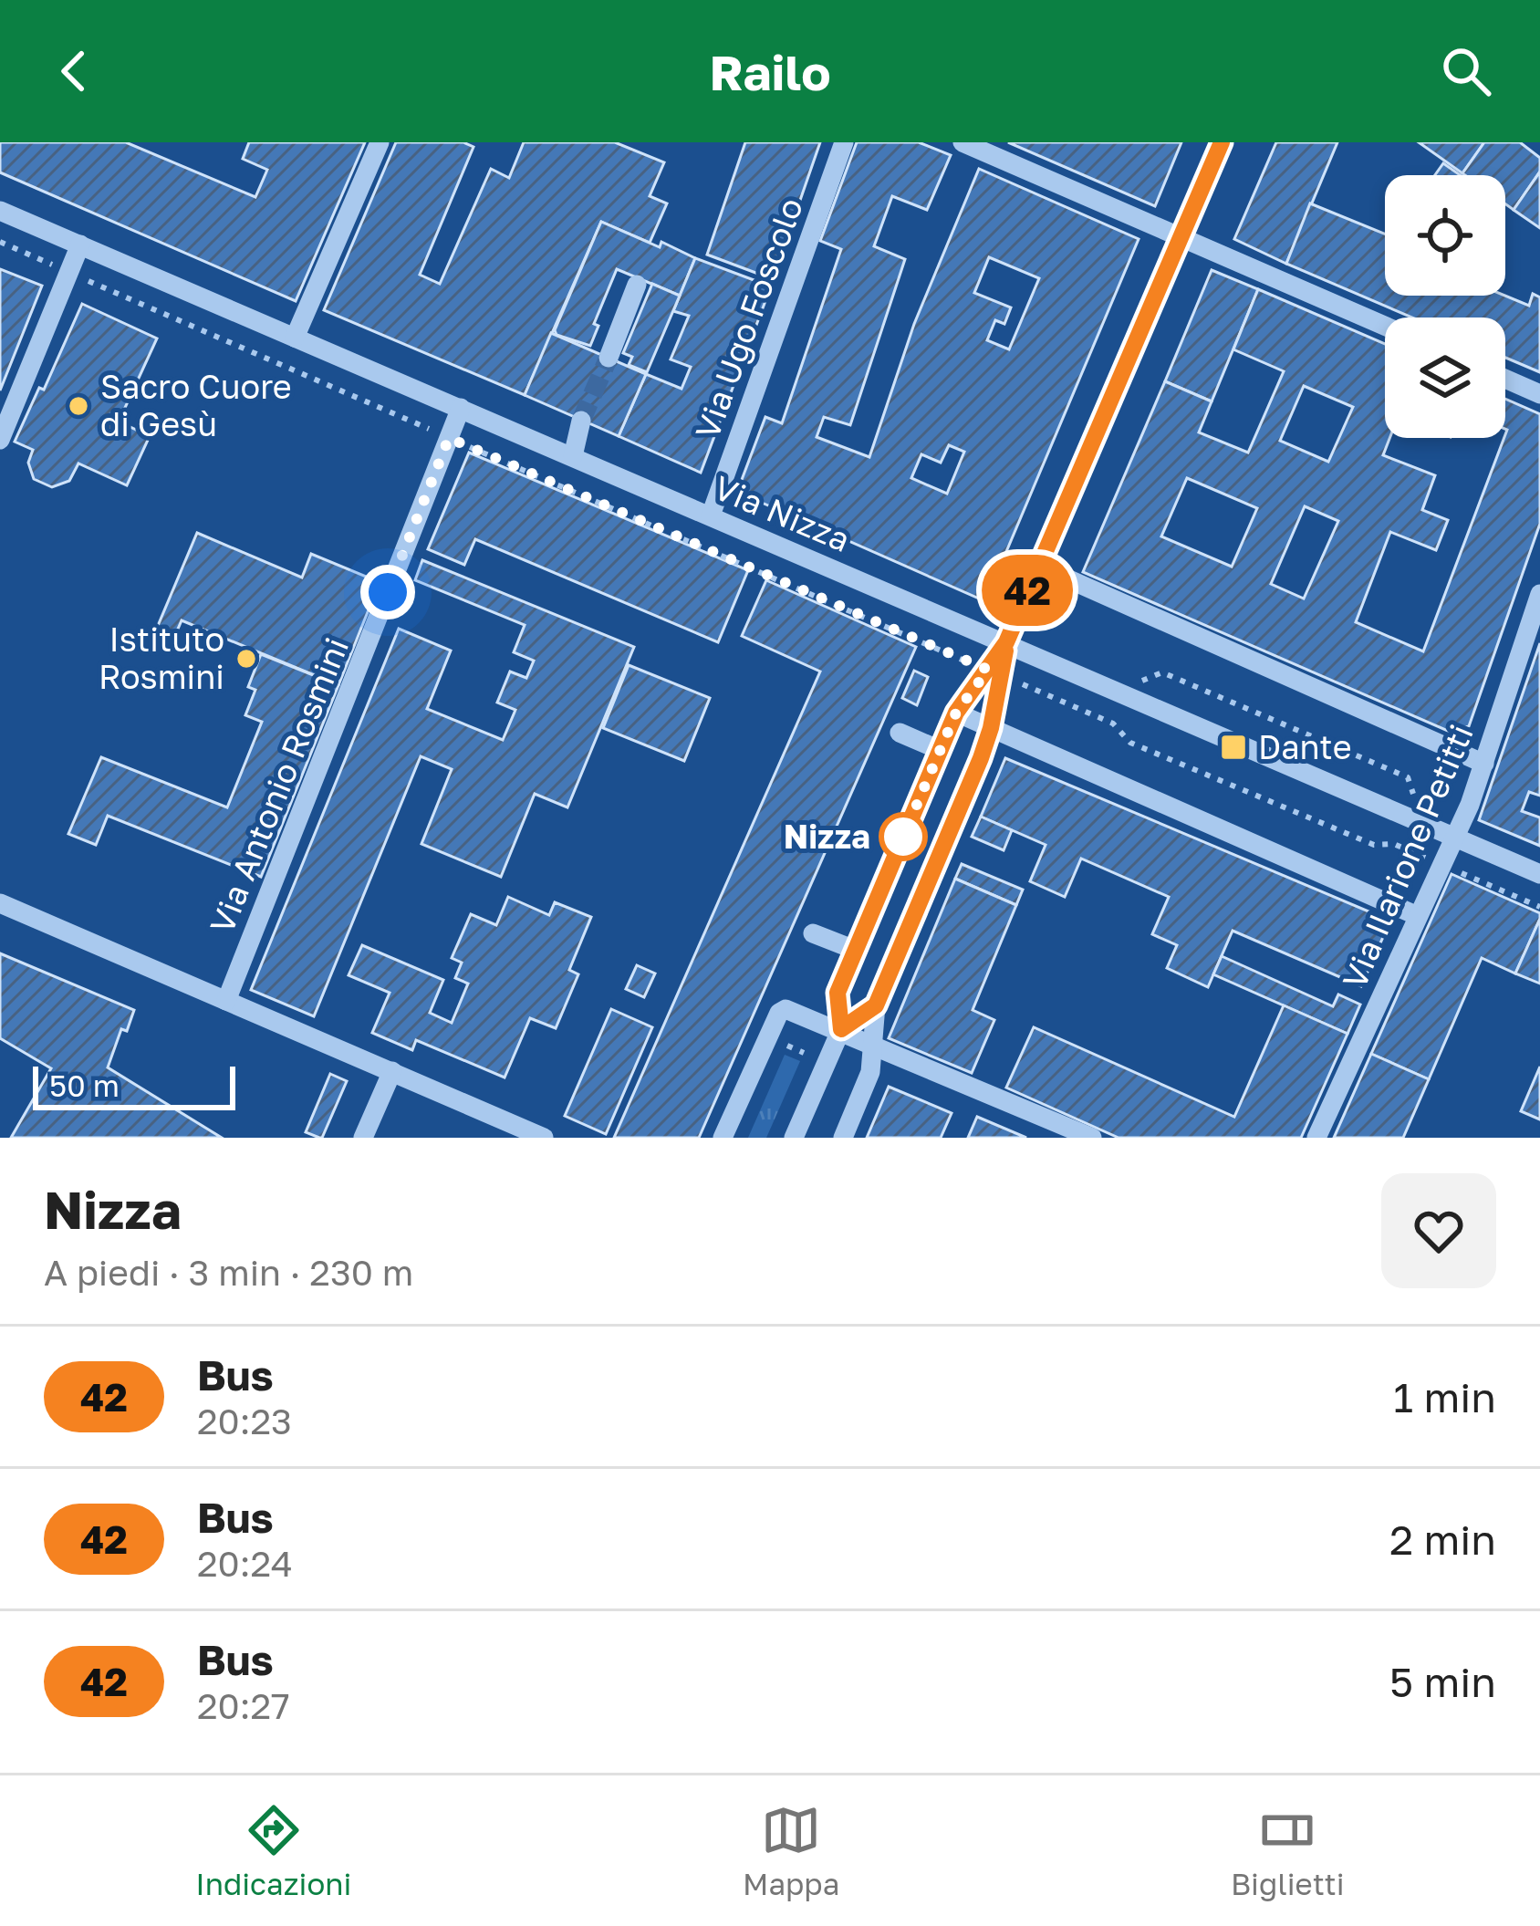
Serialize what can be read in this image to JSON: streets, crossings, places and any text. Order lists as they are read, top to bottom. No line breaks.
{"streets":{"street":["Via Ugo Foscolo","Via Nizza","Via Antonio Rosmini","Via Ilarione Petitti"]},"crossings":[["Via Ugo Foscolo","Via Nizza"],["Via Nizza","Via Antonio Rosmini"],["Via Nizza","Via Ilarione Petitti"]],"places":{"other":["Sacro Cuore di Gesù","Istituto Rosmini","Nizza"],"transit":["Dante"]},"lines":["bus line 42"],"scale_bar":"50 m","page":{"header":"Railo","on_map":"42","scale":"50 m","heading":["Nizza","A piedi · 3 min · 230 m"],"list":[{"mark":"42","name":"Bus","note":"20:23","value":"1 min"},{"mark":"42","name":"Bus","note":"20:24","value":"2 min"},{"mark":"42","name":"Bus","note":"20:27","value":"5 min"}],"tabs":["Indicazioni","Mappa","Biglietti"]}}
